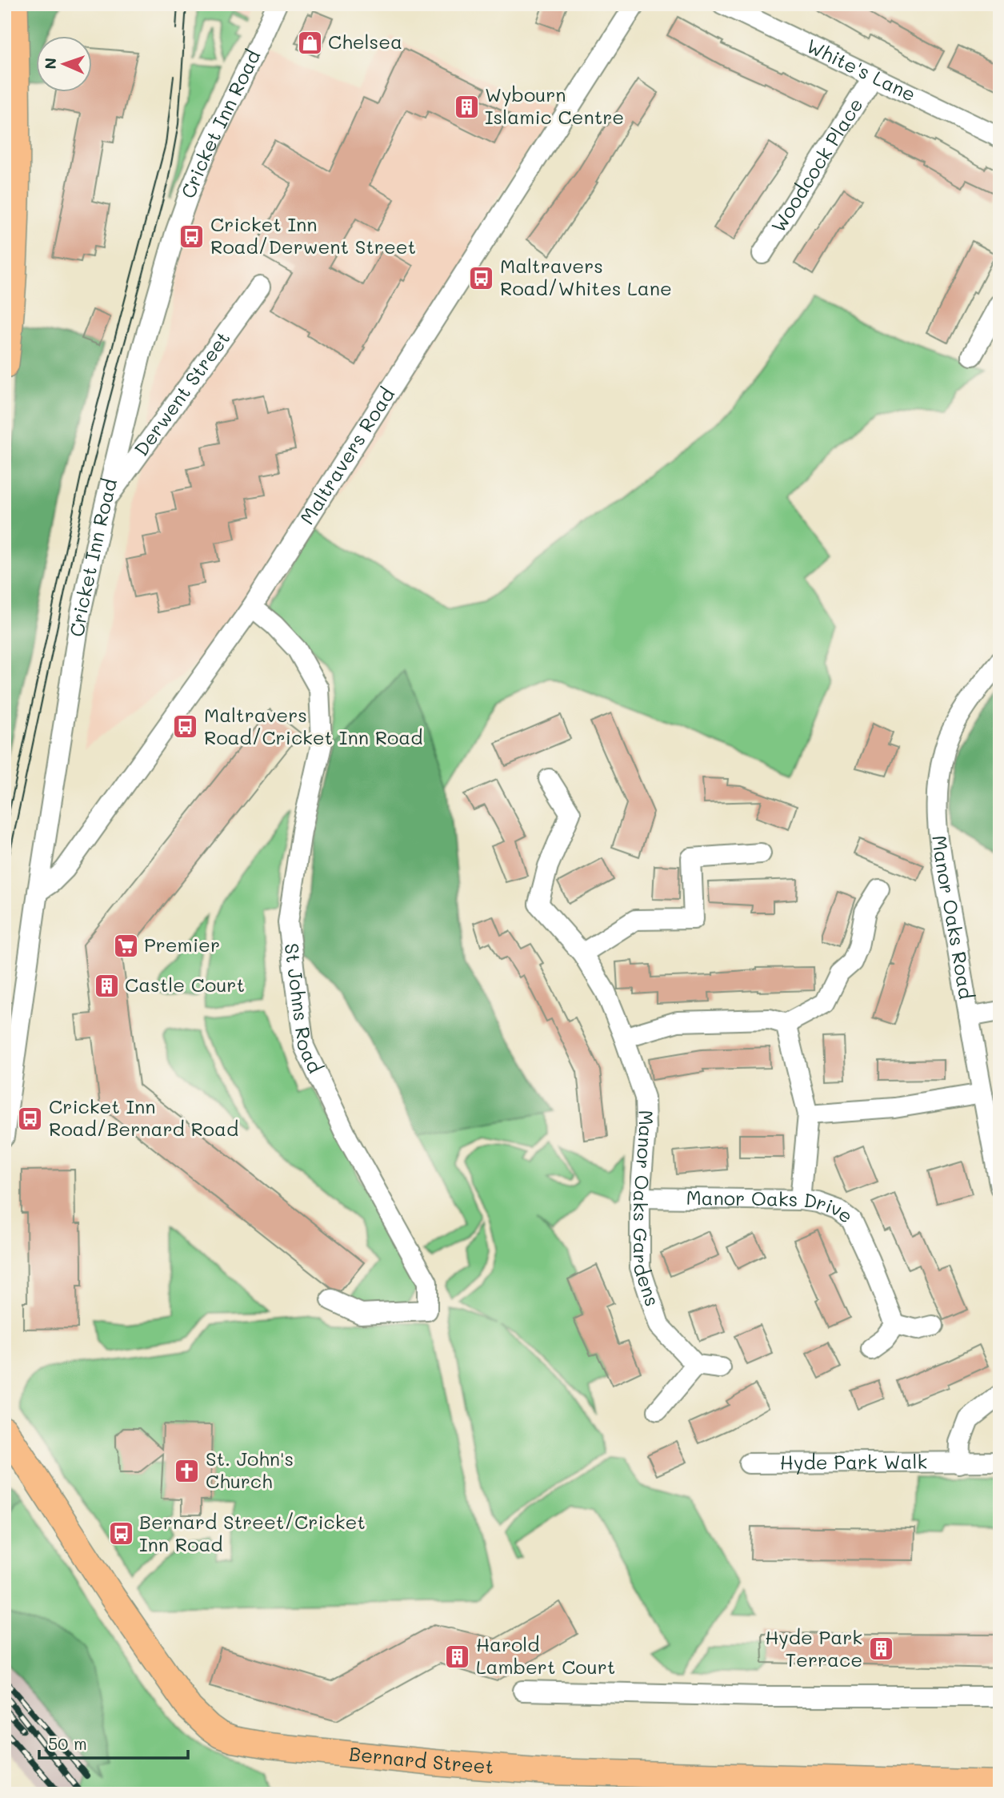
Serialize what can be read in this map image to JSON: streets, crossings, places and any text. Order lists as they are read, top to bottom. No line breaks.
{"streets":{"main road":["Bernard Street"],"street":["White's Lane","Cricket Inn Road","Woodcock Place","Derwent Street","Maltravers Road","Manor Oaks Road","St Johns Road","Manor Oaks Gardens","Manor Oaks Drive","Hyde Park Walk"]},"crossings":[["White's Lane","Woodcock Place"],["Cricket Inn Road","Derwent Street"],["Cricket Inn Road","Maltravers Road"],["Maltravers Road","St Johns Road"],["Manor Oaks Gardens","Manor Oaks Drive"]],"places":{"shop":["Chelsea"],"building":["Wybourn Islamic Centre","Castle Court","Hyde Park Terrace","Harold Lambert Court"],"bus stop":["Cricket Inn Road/Derwent Street","Maltravers Road/Whites Lane","Maltravers Road/Cricket Inn Road","Cricket Inn Road/Bernard Road","Bernard Street/Cricket Inn Road"],"supermarket":["Premier"],"church":["St. John's Church"]},"scale_bar":"50 m","north":"left"}
